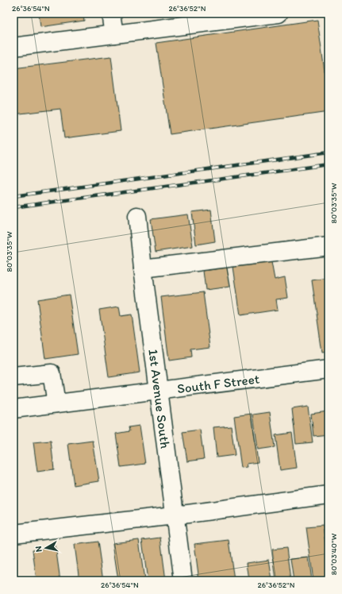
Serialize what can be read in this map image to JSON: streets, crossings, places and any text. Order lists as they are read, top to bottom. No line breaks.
{"streets":{"street":["South F Street","1st Avenue South"]},"crossings":[["South F Street","1st Avenue South"]],"north":"left","coordinates":["26°36'54\"N","26°36'52\"N","80°03'35\"W","80°03'40\"W"]}
